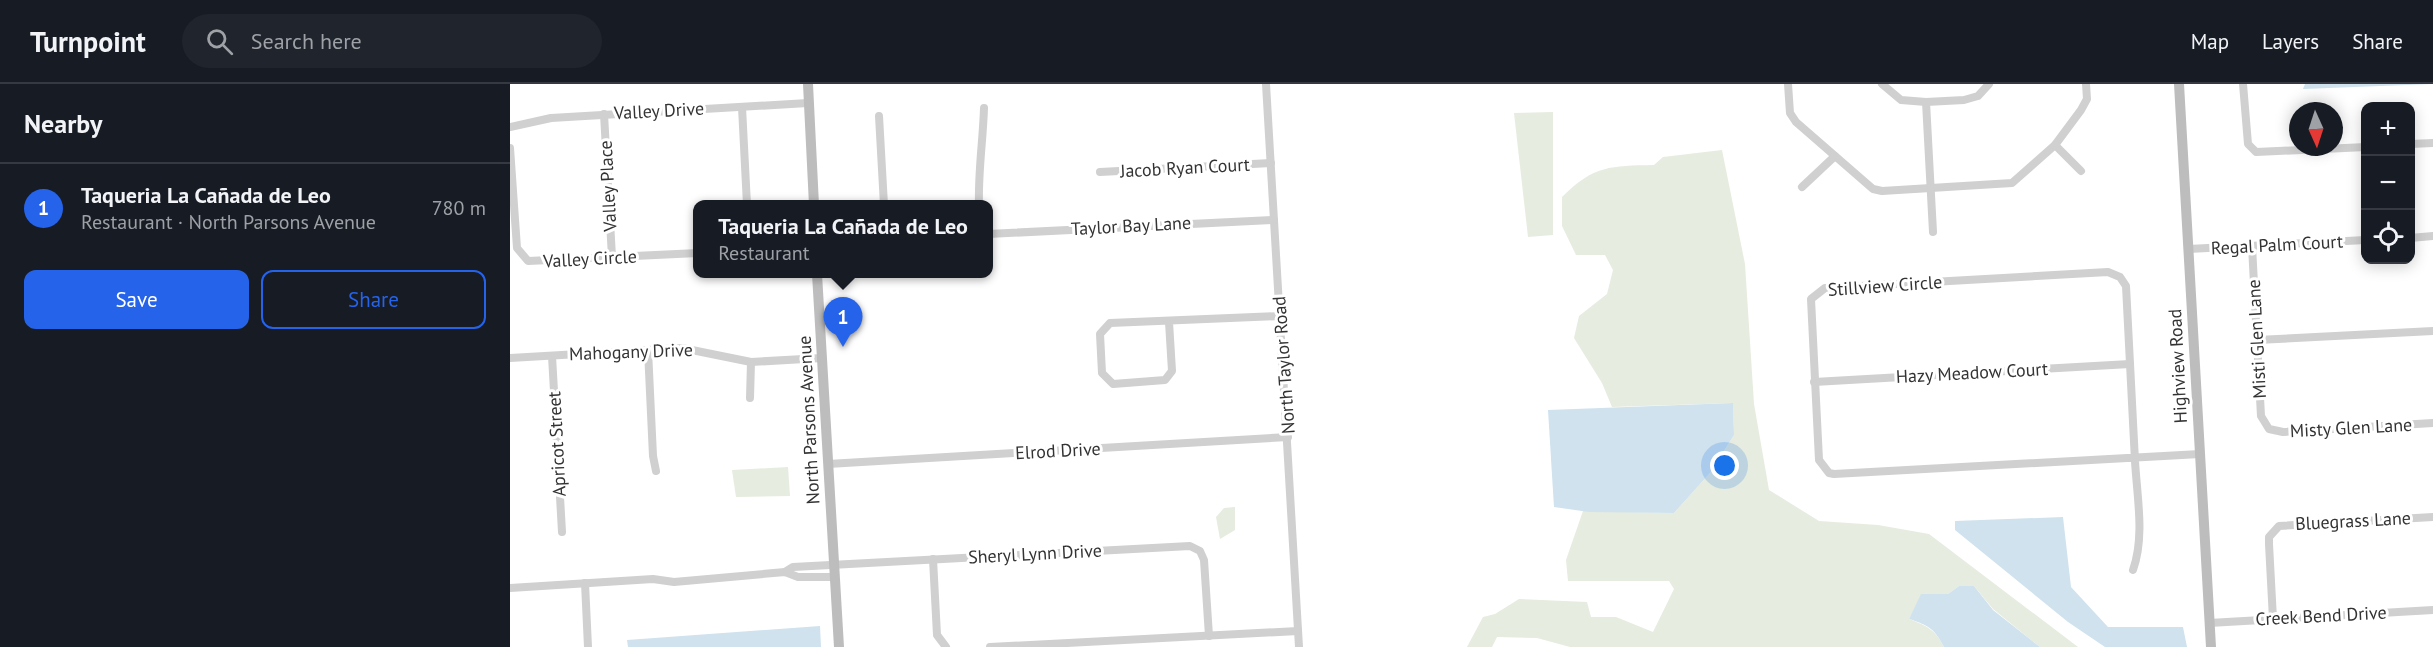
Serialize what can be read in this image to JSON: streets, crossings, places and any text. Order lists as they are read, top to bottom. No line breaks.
{"streets":{"street":["Valley Drive","Jacob Ryan Court","Valley Place","Taylor Bay Lane","Regal Palm Court","Valley Circle","Stillview Circle","Misti Glen Lane","Mahogany Drive","North Taylor Road","Highview Road","Hazy Meadow Court","North Parsons Avenue","Misty Glen Lane","Apricot Street","Elrod Drive","Bluegrass Lane","Sheryl Lynn Drive","Creek Bend Drive"]},"crossings":[["Valley Drive","Valley Place"],["Jacob Ryan Court","North Taylor Road"],["Valley Place","Valley Circle"],["Taylor Bay Lane","North Taylor Road"],["Regal Palm Court","Misti Glen Lane"],["Regal Palm Court","Highview Road"],["Stillview Circle","Highview Road"],["Stillview Circle","Hazy Meadow Court"],["Misti Glen Lane","Misty Glen Lane"],["Mahogany Drive","North Parsons Avenue"],["Mahogany Drive","Apricot Street"],["North Taylor Road","Elrod Drive"],["Highview Road","Creek Bend Drive"],["North Parsons Avenue","Elrod Drive"],["North Parsons Avenue","Sheryl Lynn Drive"],["Bluegrass Lane","Creek Bend Drive"]],"north":"bottom","page":{"header":"Turnpoint","search":"Search here","nav":["Map","Layers","Share"],"heading":"Nearby","map_buttons":["+","−"],"list":[{"mark":"1","name":"Taqueria La Cañada de Leo","note":"Restaurant · North Parsons Avenue","value":"780 m"}],"popup":["Taqueria La Cañada de Leo","Restaurant"],"buttons":["Save","Share"],"pins":"1"}}
